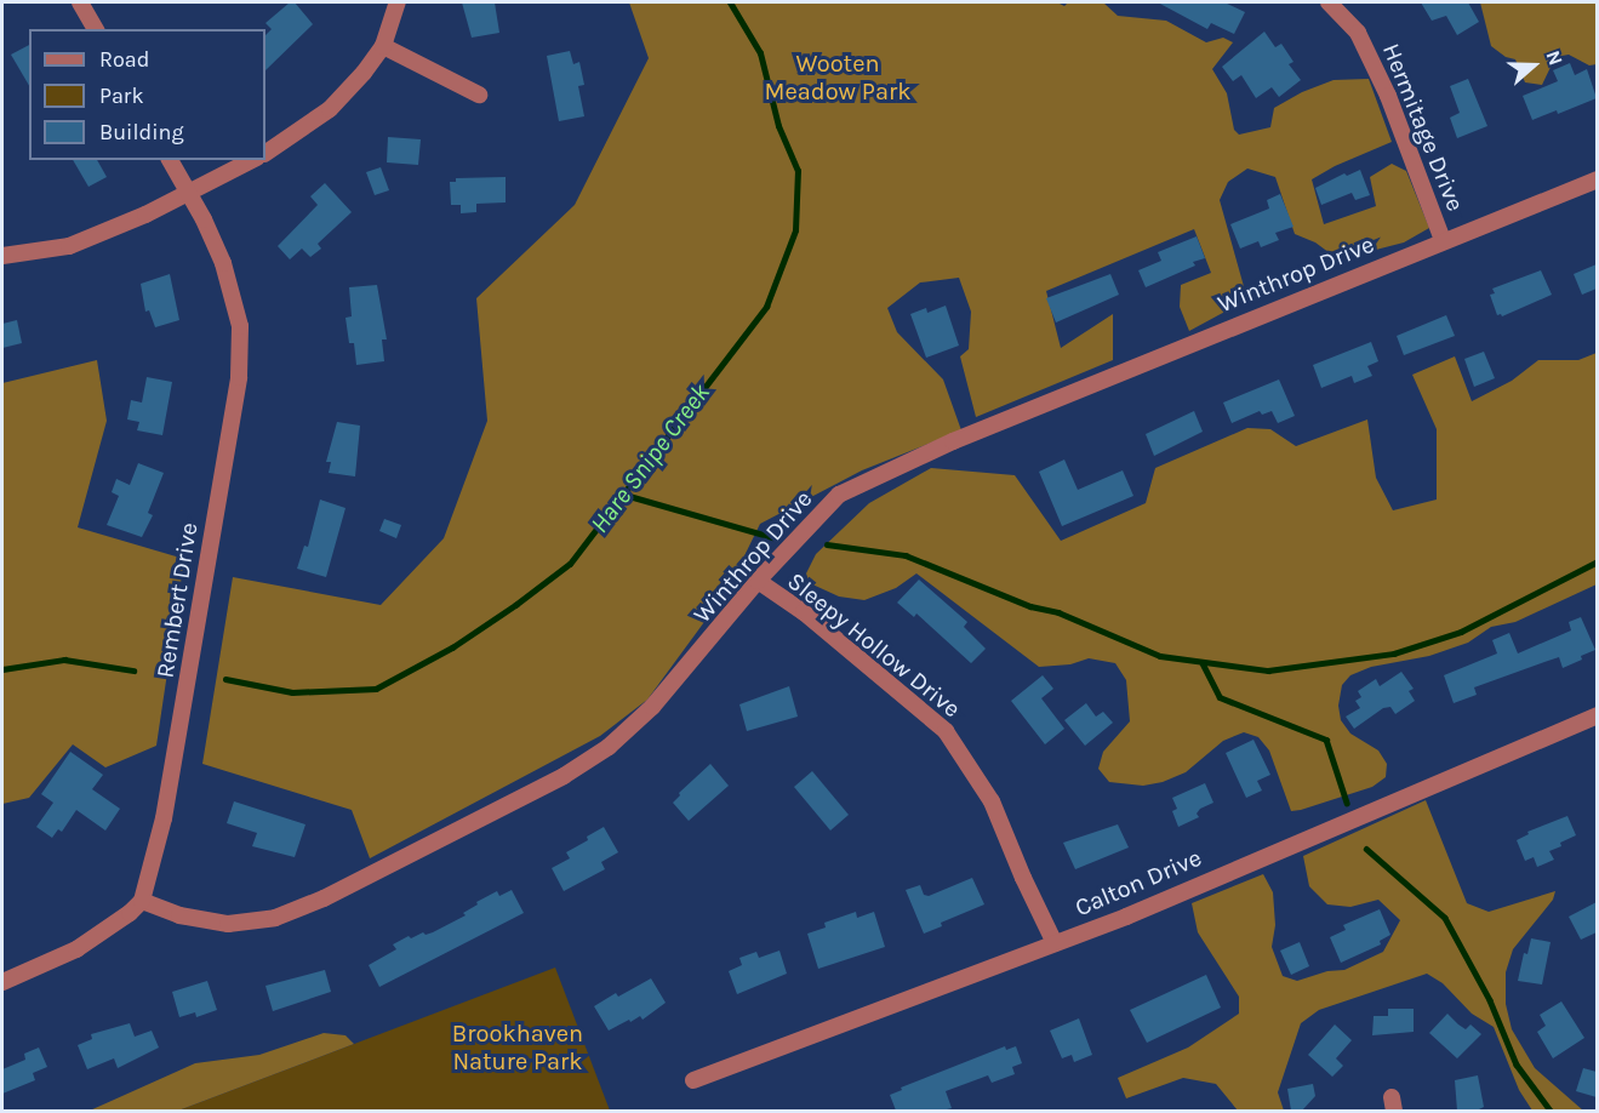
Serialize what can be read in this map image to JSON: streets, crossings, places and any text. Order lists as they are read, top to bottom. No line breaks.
{"streets":{"street":["Hermitage Drive","Winthrop Drive","Rembert Drive","Sleepy Hollow Drive","Calton Drive"]},"crossings":[["Hermitage Drive","Winthrop Drive"],["Winthrop Drive","Rembert Drive"],["Winthrop Drive","Sleepy Hollow Drive"],["Sleepy Hollow Drive","Calton Drive"]],"water":["Hare Snipe Creek"],"parks":["Wooten Meadow Park","Brookhaven Nature Park"],"legend":["Road","Park","Building"],"north":"right"}
